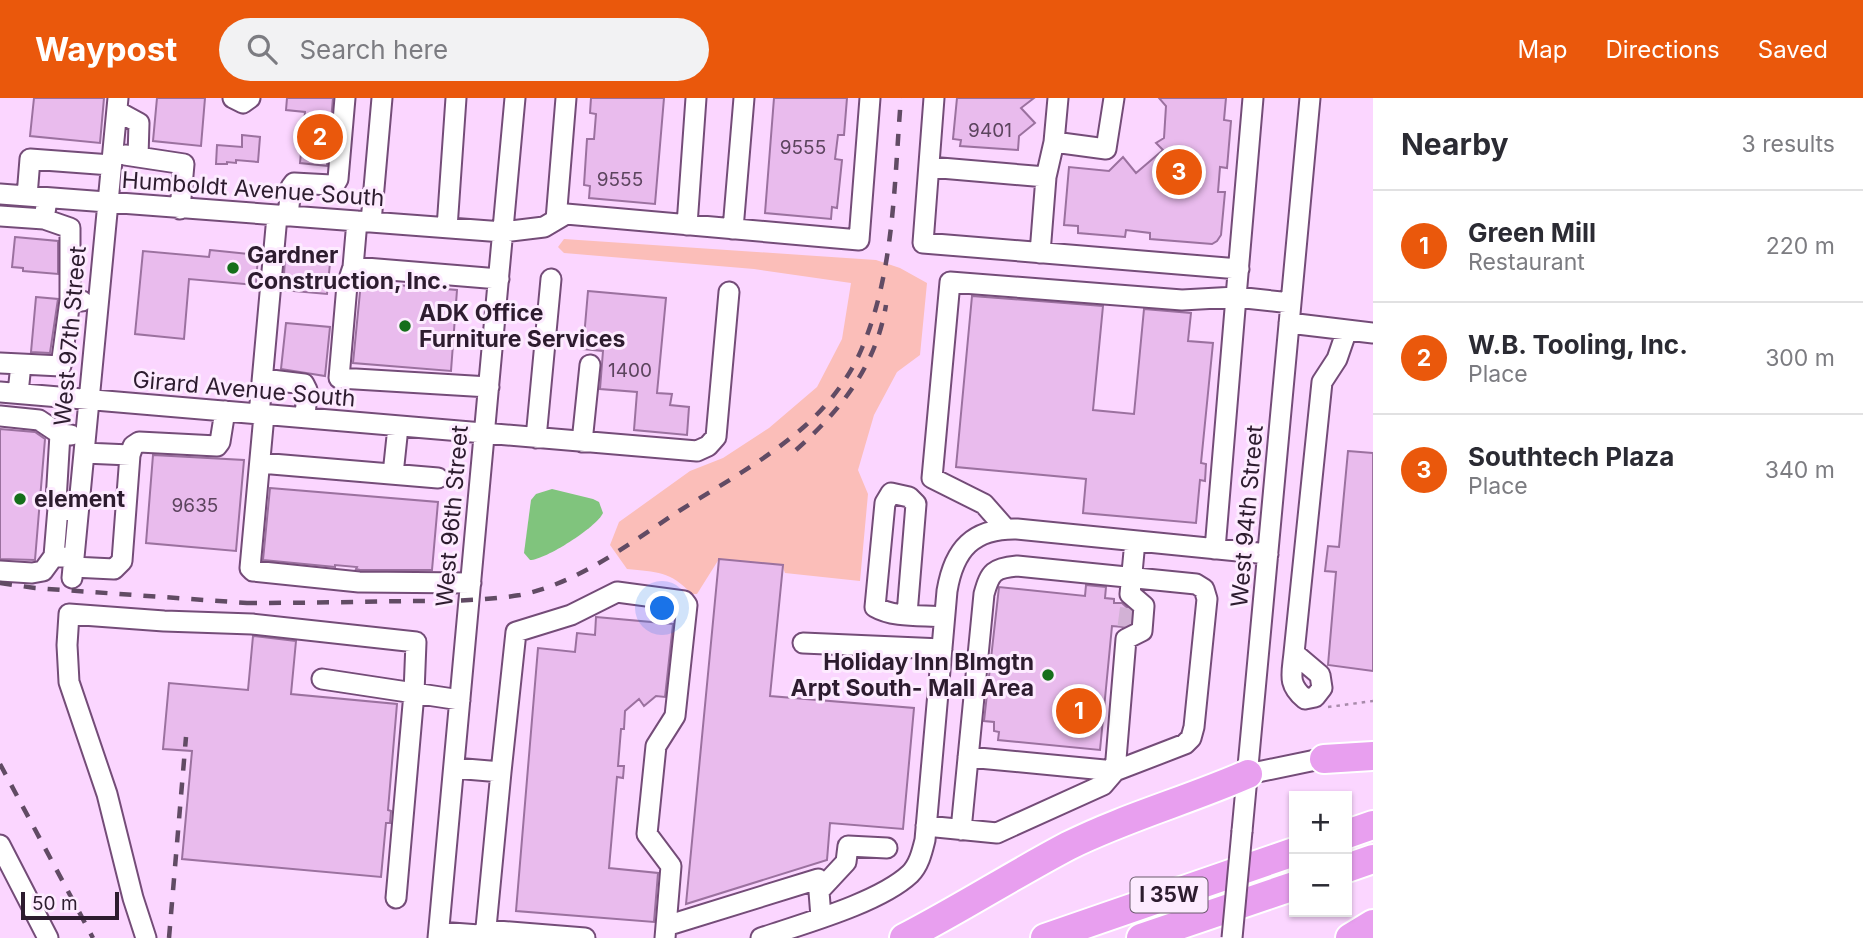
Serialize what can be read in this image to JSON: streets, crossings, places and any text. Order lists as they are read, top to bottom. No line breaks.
{"streets":{"highway":["I 35W"],"street":["Humboldt Avenue South","West 97th Street","Girard Avenue South","West 96th Street","West 94th Street"]},"crossings":[["Humboldt Avenue South","West 97th Street"],["Humboldt Avenue South","West 96th Street"],["West 97th Street","Girard Avenue South"],["Girard Avenue South","West 96th Street"]],"places":["Gardner Construction, Inc.","ADK Office Furniture Services","element","Holiday Inn Blmgtn Arpt South- Mall Area"],"house_numbers":["9401","9555","9555","1400","9635"],"scale_bar":"50 m","page":{"header":"Waypost","search":"Search here","nav":["Map","Directions","Saved"],"heading":["Nearby","3 results"],"pins":["2","3","1"],"list":[{"mark":"1","name":"Green Mill","note":"Restaurant","value":"220 m"},{"mark":"2","name":"W.B. Tooling, Inc.","note":"Place","value":"300 m"},{"mark":"3","name":"Southtech Plaza","note":"Place","value":"340 m"}],"map_buttons":["+","−"],"scale":"50 m"}}
